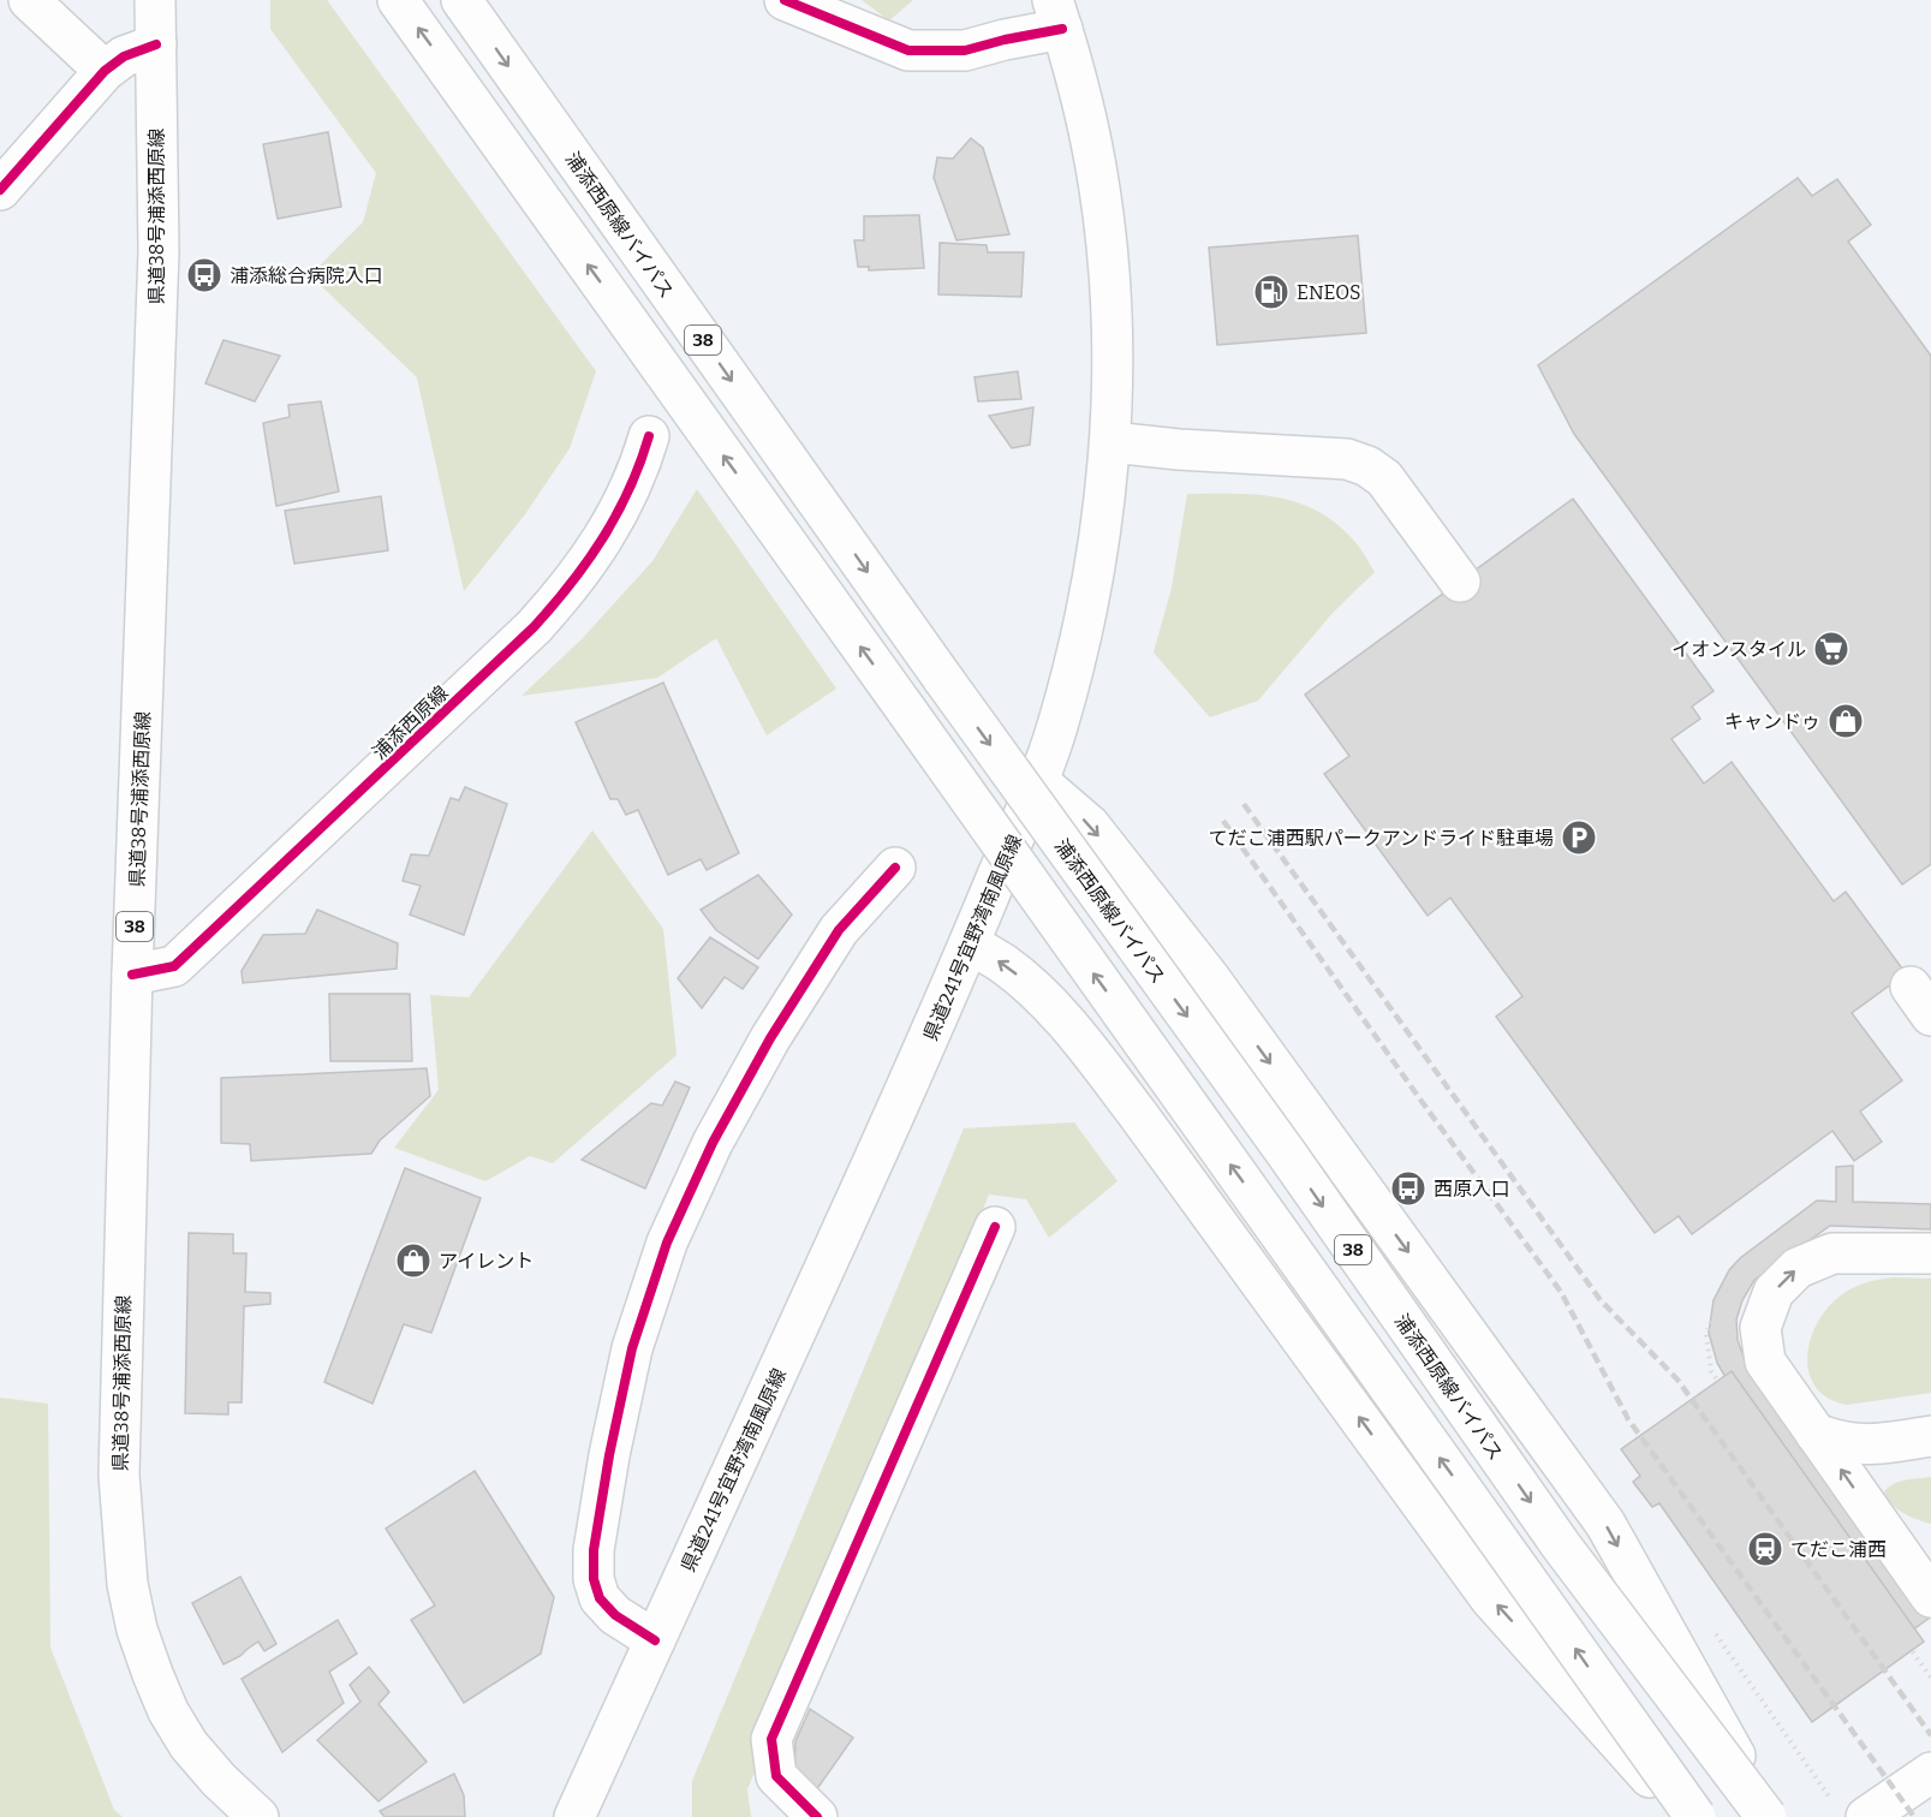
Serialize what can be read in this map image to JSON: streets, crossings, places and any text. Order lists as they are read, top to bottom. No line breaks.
{"streets":{"main road":["県道38号浦添西原線","浦添西原線バイパス","38","浦添西原線","県道241号宜野湾南風原線"]},"crossings":[["県道38号浦添西原線","浦添西原線"]],"places":{"bus stop":["浦添総合病院入口","西原入口"],"fuel station":["ENEOS"],"supermarket":["イオンスタイル"],"shop":["キャンドゥ","アイレント"],"parking":["てだこ浦西駅パークアンドライド駐車場"],"station":["てだこ浦西"]}}
